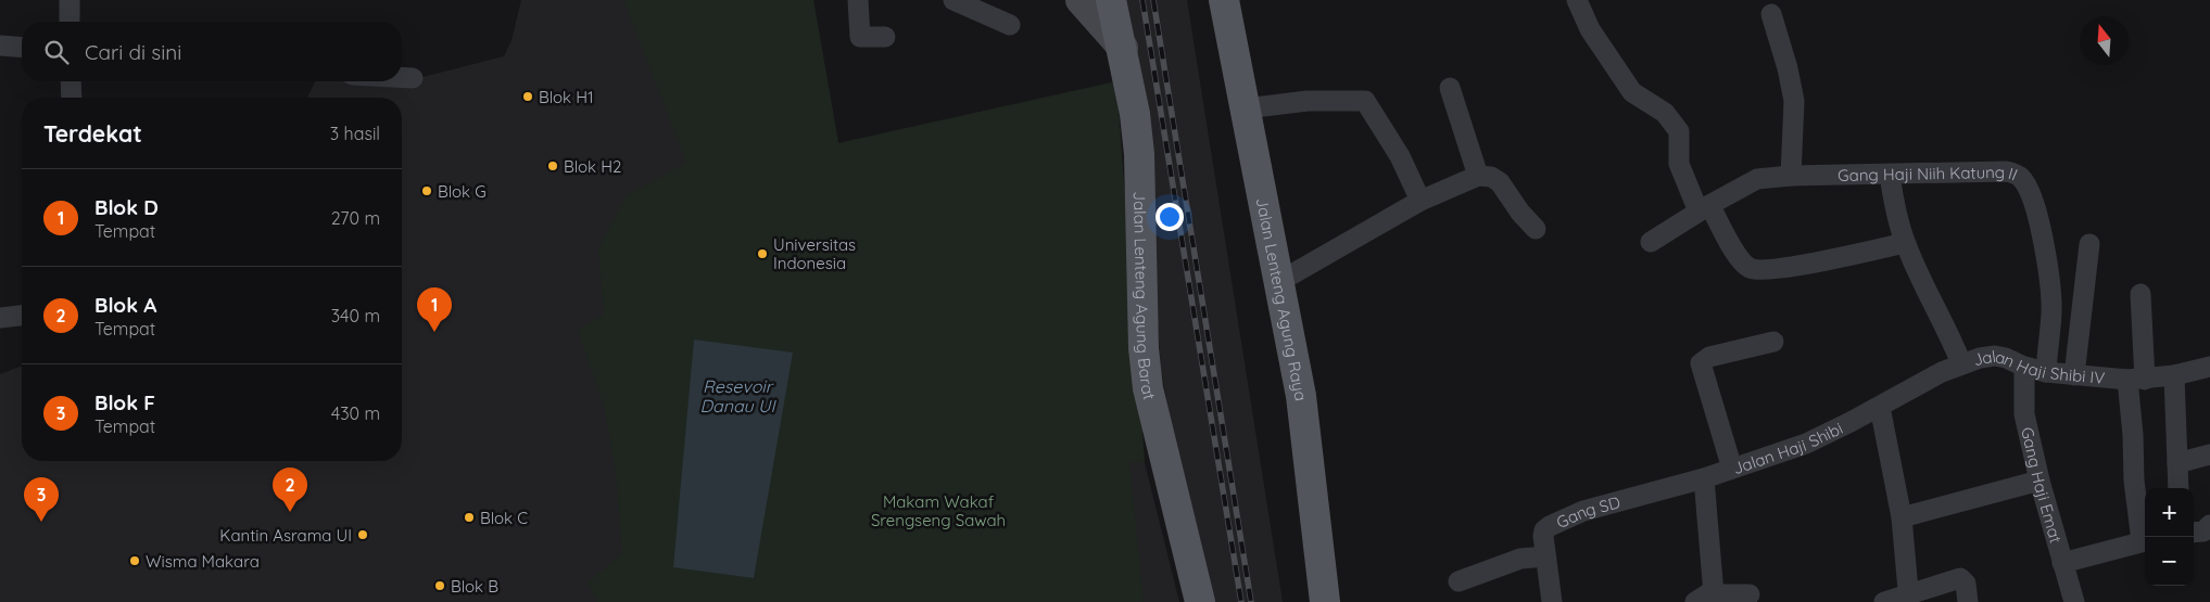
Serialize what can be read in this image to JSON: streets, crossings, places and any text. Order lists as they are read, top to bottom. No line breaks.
{"streets":{"main road":["Jalan Lenteng Agung Barat","Jalan Lenteng Agung Raya"],"street":["Gang Haji Niih Katung II","Jalan Haji Shibi IV","Jalan Haji Shibi","Gang Haji Emat","Gang SD"]},"crossings":[["Gang Haji Niih Katung II","Jalan Haji Shibi IV"],["Jalan Haji Shibi IV","Jalan Haji Shibi"],["Jalan Haji Shibi IV","Gang Haji Emat"],["Jalan Haji Shibi","Gang SD"]],"water":["Resevoir Danau UI"],"parks":["Makam Wakaf Srengseng Sawah"],"places":["Blok H1","Blok H2","Blok G","Universitas Indonesia","Blok C","Kantin Asrama UI","Wisma Makara","Blok B"],"north":"top","page":{"search":"Cari di sini","heading":["Terdekat","3 hasil"],"list":[{"mark":"1","name":"Blok D","note":"Tempat","value":"270 m"},{"mark":"2","name":"Blok A","note":"Tempat","value":"340 m"},{"mark":"3","name":"Blok F","note":"Tempat","value":"430 m"}],"pins":["1","2","3"],"map_buttons":["+","−"]}}
